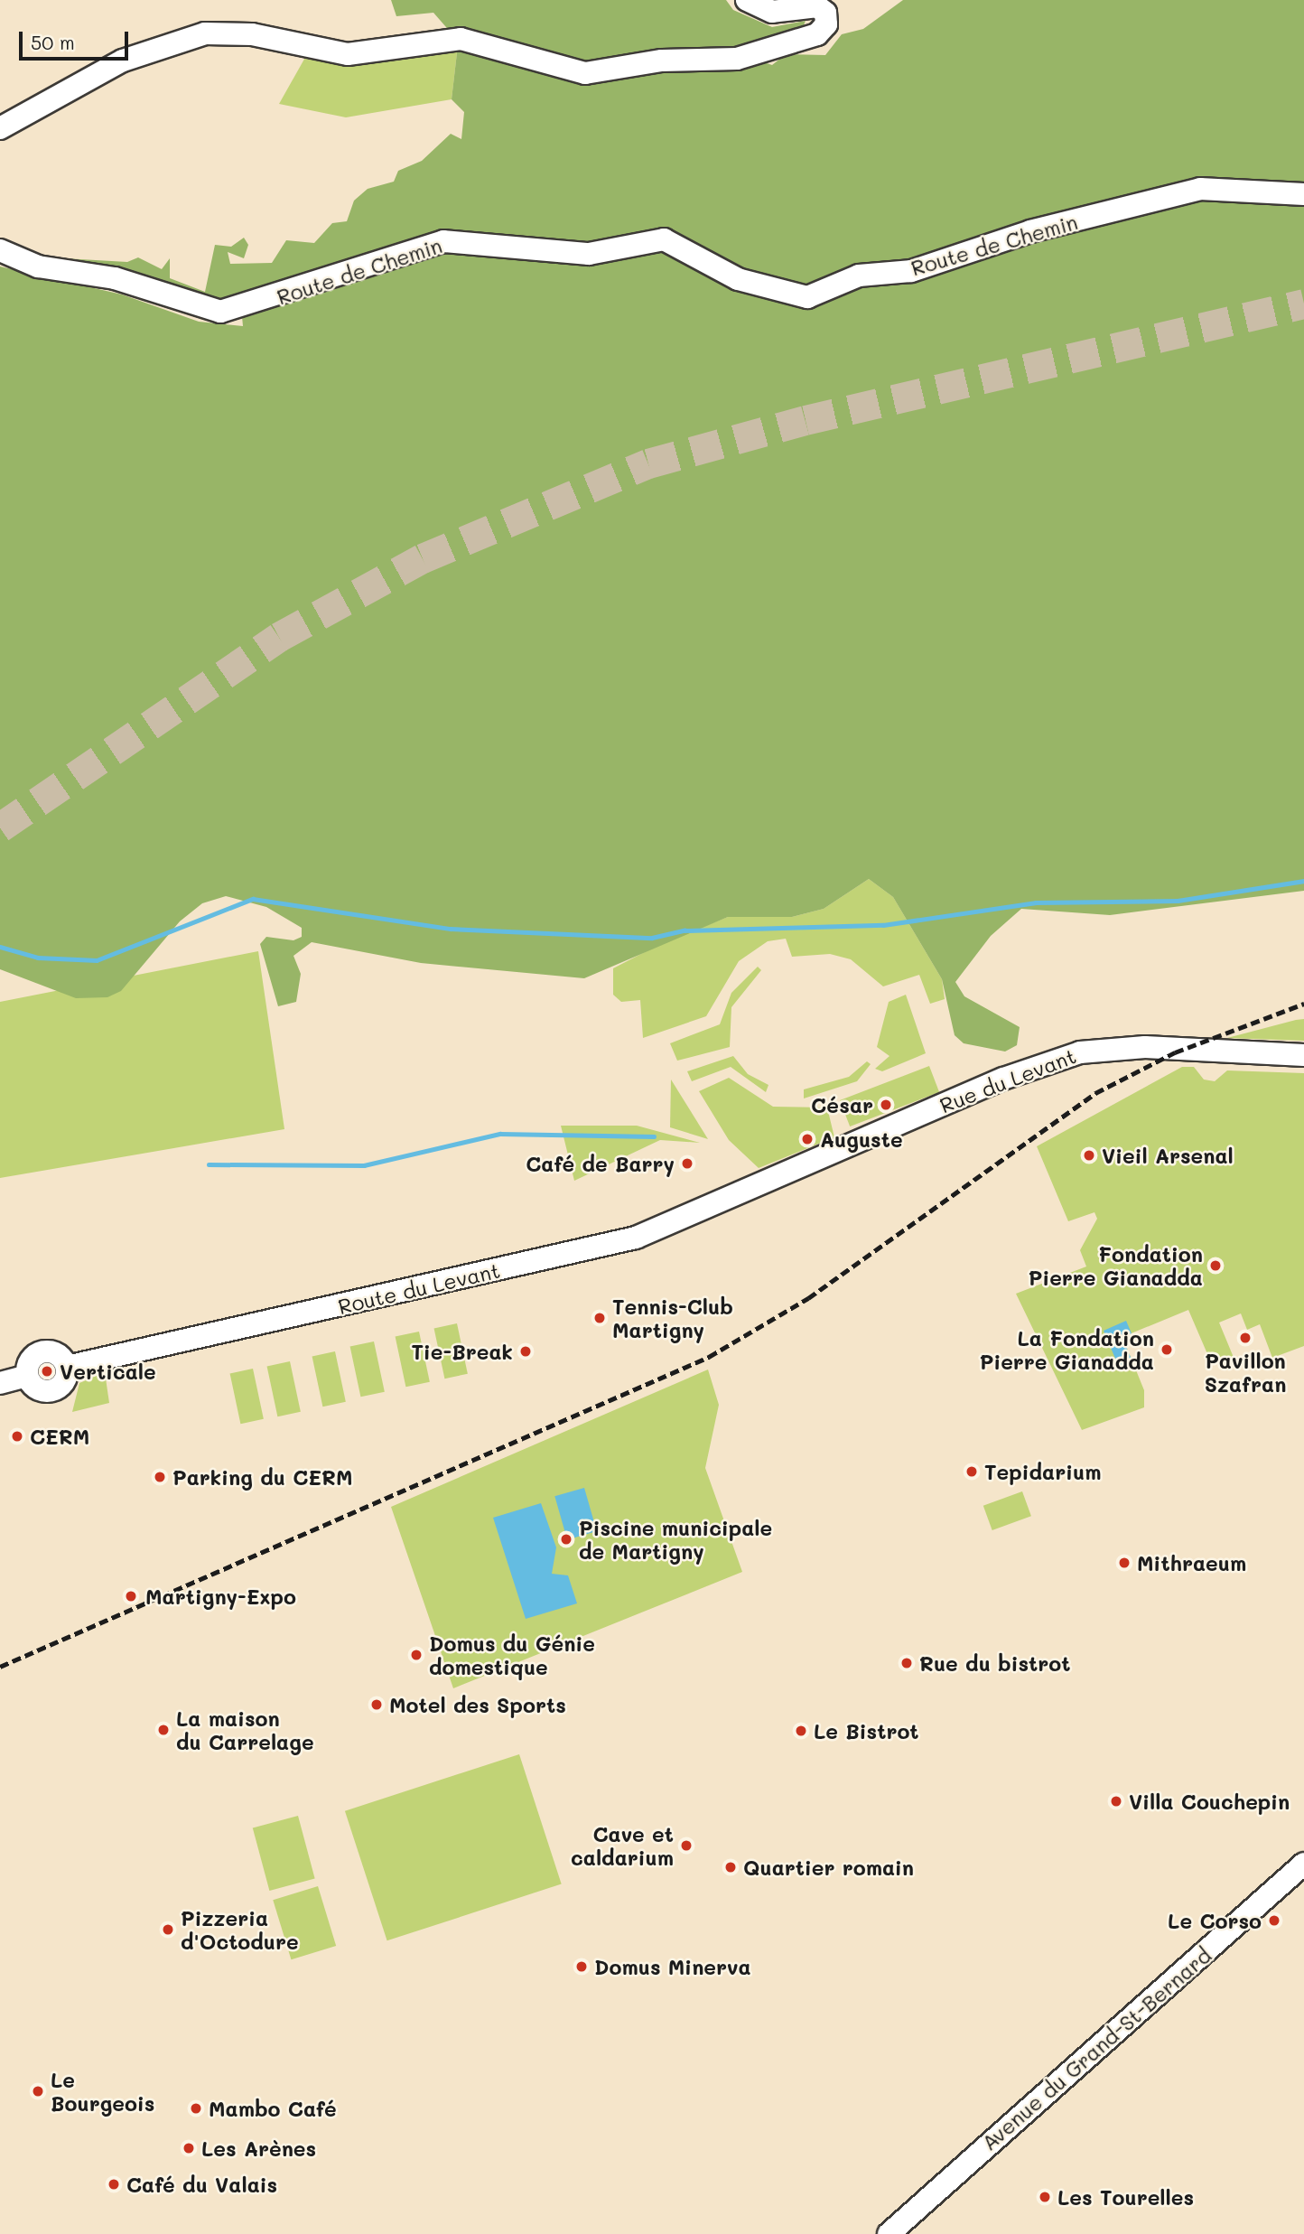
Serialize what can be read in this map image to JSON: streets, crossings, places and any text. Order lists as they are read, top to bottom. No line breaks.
{"streets":{"street":["Route de Chemin","Rue du Levant","Route du Levant","Avenue du Grand-St-Bernard"]},"crossings":[["Rue du Levant","Route du Levant"]],"places":["César","Auguste","Vieil Arsenal","Café de Barry","Fondation Pierre Gianadda","Tennis-Club Martigny","Pavillon Szafran","La Fondation Pierre Gianadda","Tie-Break","Verticale","CERM","Tepidarium","Parking du CERM","Piscine municipale de Martigny","Mithraeum","Martigny-Expo","Domus du Génie domestique","Rue du bistrot","Motel des Sports","La maison du Carrelage","Le Bistrot","Villa Couchepin","Cave et caldarium","Quartier romain","Le Corso","Pizzeria d'Octodure","Domus Minerva","Le Bourgeois","Mambo Café","Les Arènes","Café du Valais","Les Tourelles"],"scale_bar":"50 m"}
